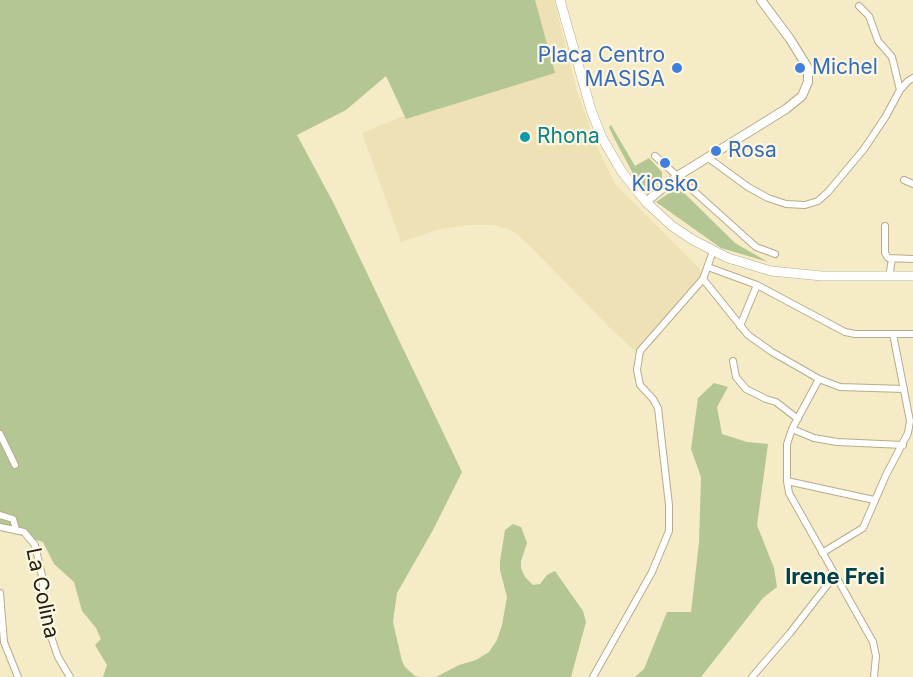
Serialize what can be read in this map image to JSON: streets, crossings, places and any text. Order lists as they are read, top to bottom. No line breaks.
{"streets":{"street":["La Colina"]},"districts":["Irene Frei"],"places":["Placa Centro MASISA","Michel","Rhona","Rosa","Kiosko"]}
